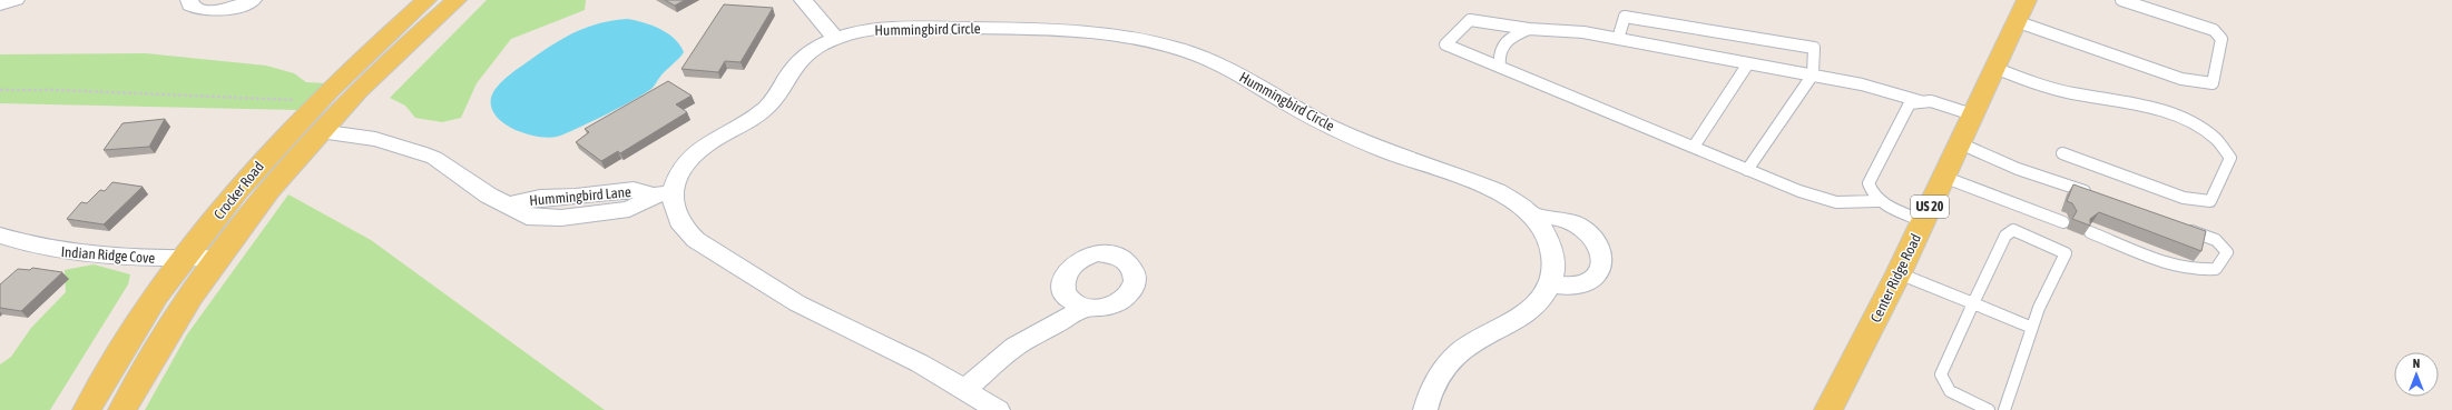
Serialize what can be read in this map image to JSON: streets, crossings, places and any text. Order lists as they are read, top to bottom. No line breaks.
{"streets":{"main road":["Crocker Road","US 20","Center Ridge Road"],"street":["Hummingbird Circle","Hummingbird Lane","Indian Ridge Cove"]},"crossings":[["Hummingbird Circle","Hummingbird Lane"],["Crocker Road","Hummingbird Lane"],["Crocker Road","Indian Ridge Cove"]],"north":"top"}
